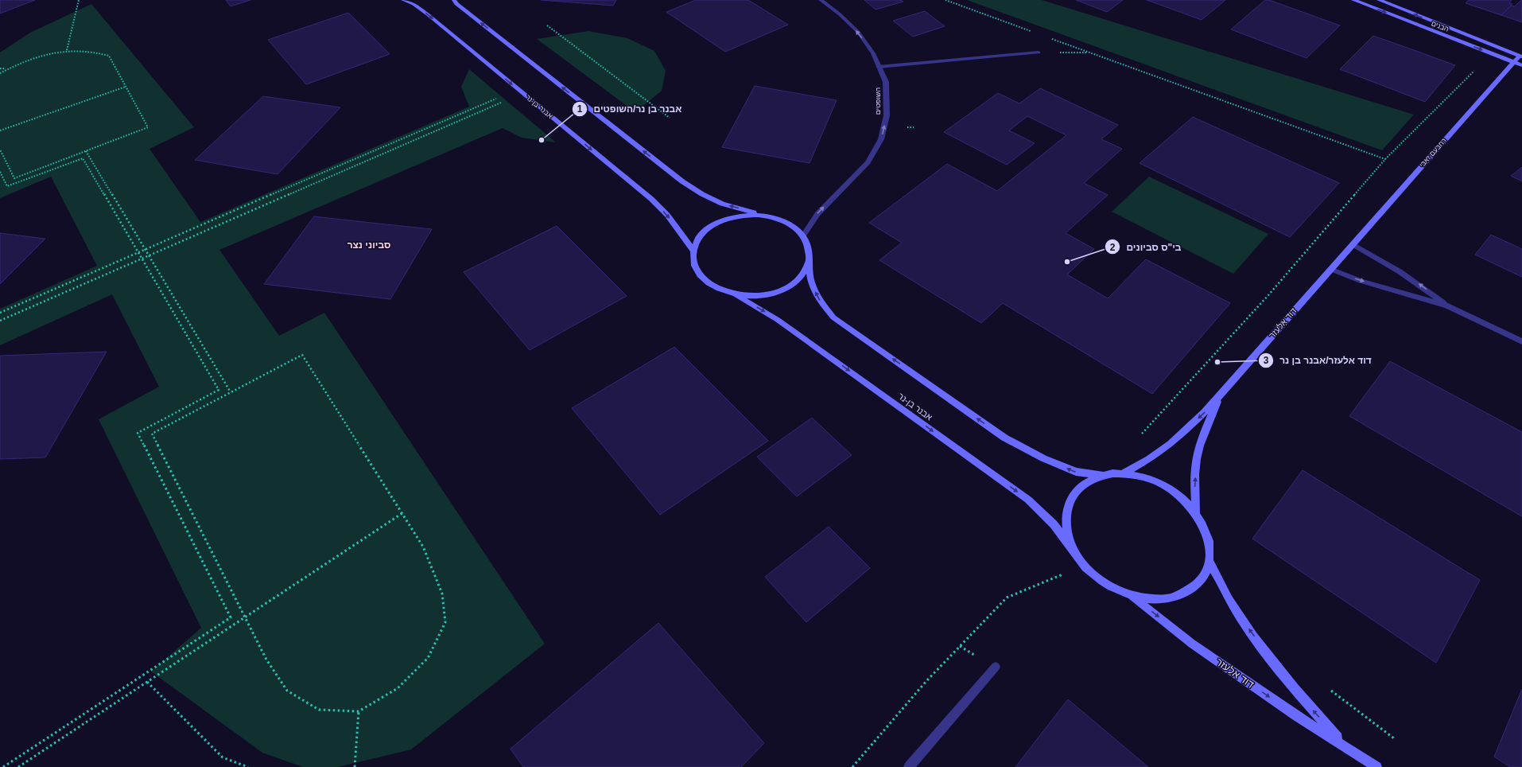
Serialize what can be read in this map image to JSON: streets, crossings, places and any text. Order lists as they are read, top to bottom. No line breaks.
{"streets":{"street":["הבנים","השופטים","אבנר בן-נר","רחבעם זאבי","דוד אלעזר"]},"crossings":[["הבנים","רחבעם זאבי"],["השופטים","אבנר בן-נר"],["רחבעם זאבי","דוד אלעזר"]],"one_way":["השופטים"],"districts":["סביוני נצר"],"places":["אבנר בן נר/השופטים","בי\"ס סביונים","דוד אלעזר/אבנר בן נר"]}
